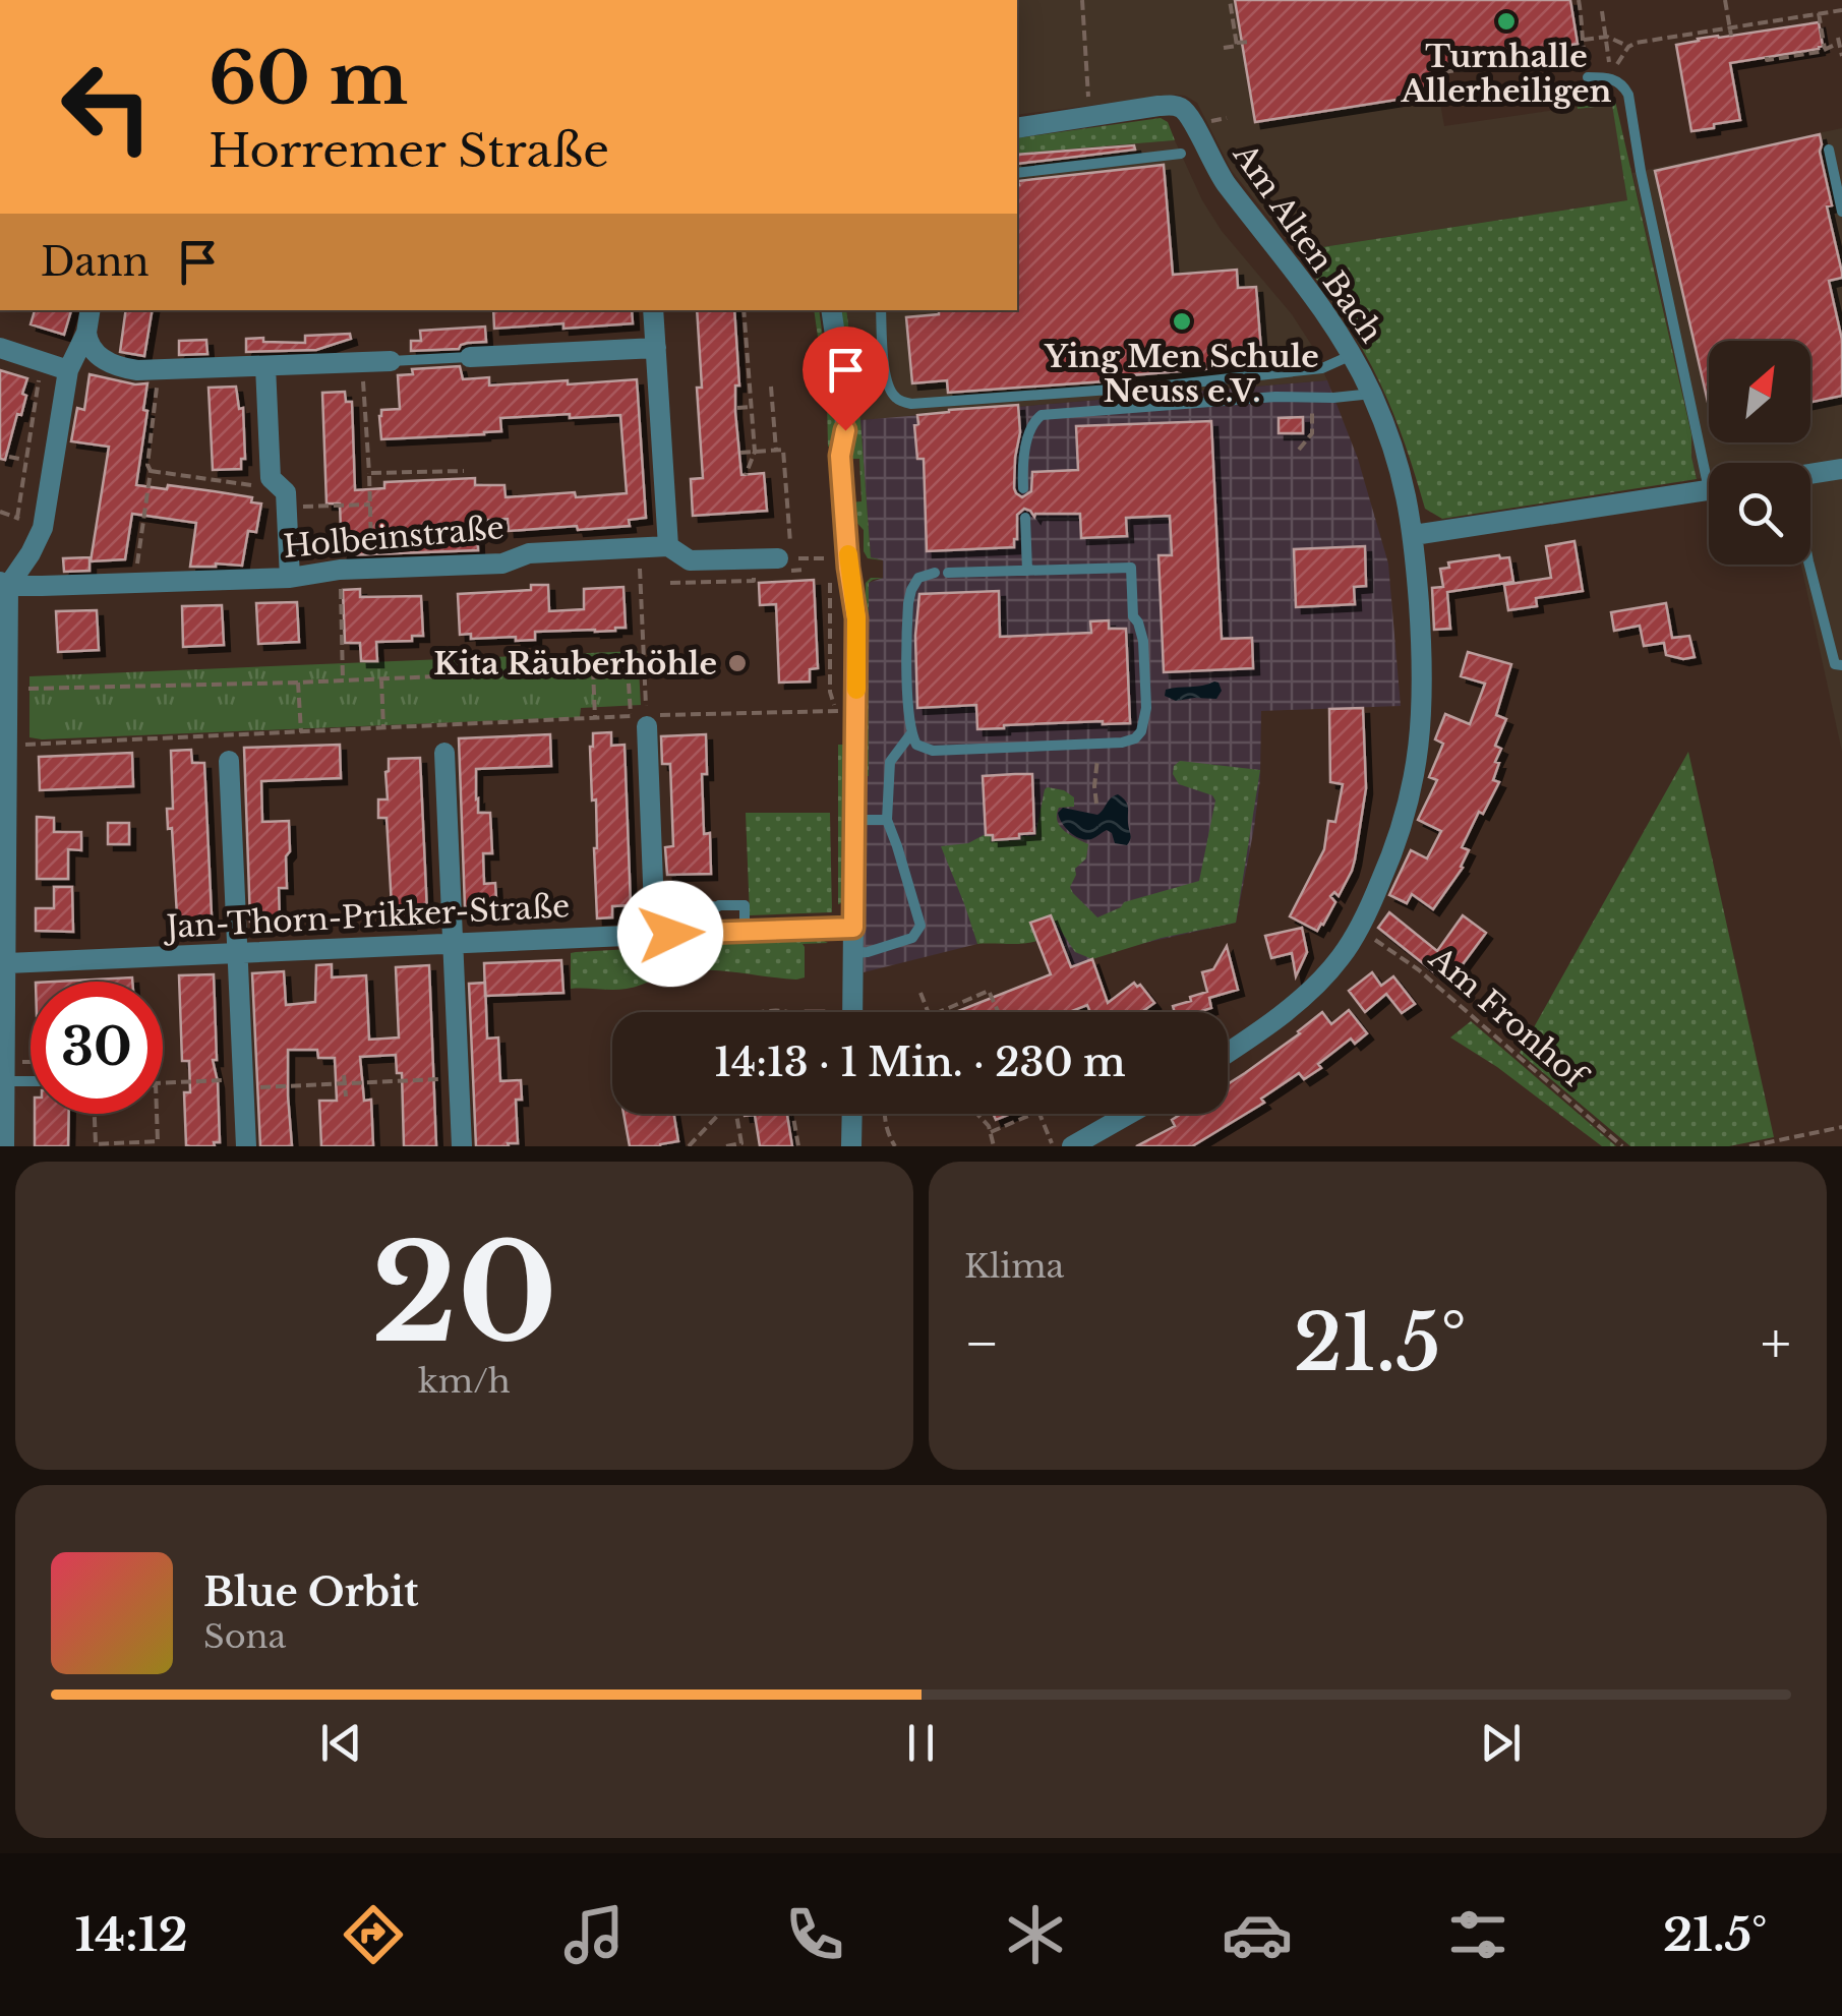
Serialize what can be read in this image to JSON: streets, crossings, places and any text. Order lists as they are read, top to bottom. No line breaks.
{"streets":{"street":["Am Alten Bach","Holbeinstraße","Jan-Thorn-Prikker-Straße"],"path":["Am Fronhof"]},"crossings":[["Am Alten Bach","Am Fronhof"]],"places":["Turnhalle Allerheiligen","Ying Men Schule Neuss e.V.","Kita Räuberhöhle"],"north":"top right","page":{"turn":["60 m","Horremer Straße"],"then":"Dann","limit":"30","trip":"14:13 · 1 Min. · 230 m","tile":[["20","km/h"],"Klima"],"heat":["−","21.5°","+"],"song":["Blue Orbit","Sona"],"tabs":["14:12","21.5°"]}}
